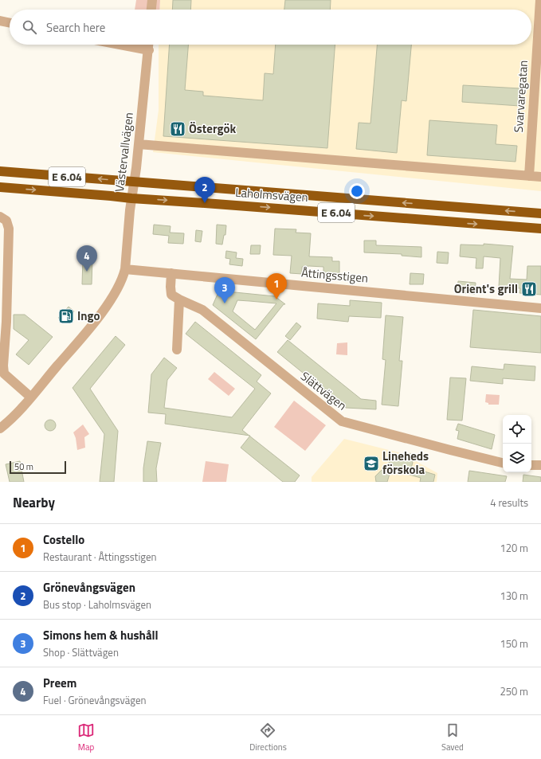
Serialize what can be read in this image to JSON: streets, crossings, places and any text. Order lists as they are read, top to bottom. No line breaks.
{"streets":{"highway":["E 6.04","Laholmsvägen"],"street":["Svarvaregatan","Västervallvägen","Åttingsstigen","Slättvägen"]},"crossings":[["Västervallvägen","Laholmsvägen"],["Västervallvägen","Åttingsstigen"],["Åttingsstigen","Slättvägen"]],"places":{"restaurant":["Östergök","Orient's grill"],"fuel station":["Ingo"],"school or university":["Lineheds förskola"]},"scale_bar":"50 m","page":{"search":"Search here","pins":["2","4","1","3"],"scale":"50 m","heading":["Nearby","4 results"],"list":[{"mark":"1","name":"Costello","note":"Restaurant · Åttingsstigen","value":"120 m"},{"mark":"2","name":"Grönevångsvägen","note":"Bus stop · Laholmsvägen","value":"130 m"},{"mark":"3","name":"Simons hem & hushåll","note":"Shop · Slättvägen","value":"150 m"},{"mark":"4","name":"Preem","note":"Fuel · Grönevångsvägen","value":"250 m"}],"nav":["Map","Directions","Saved"]}}
